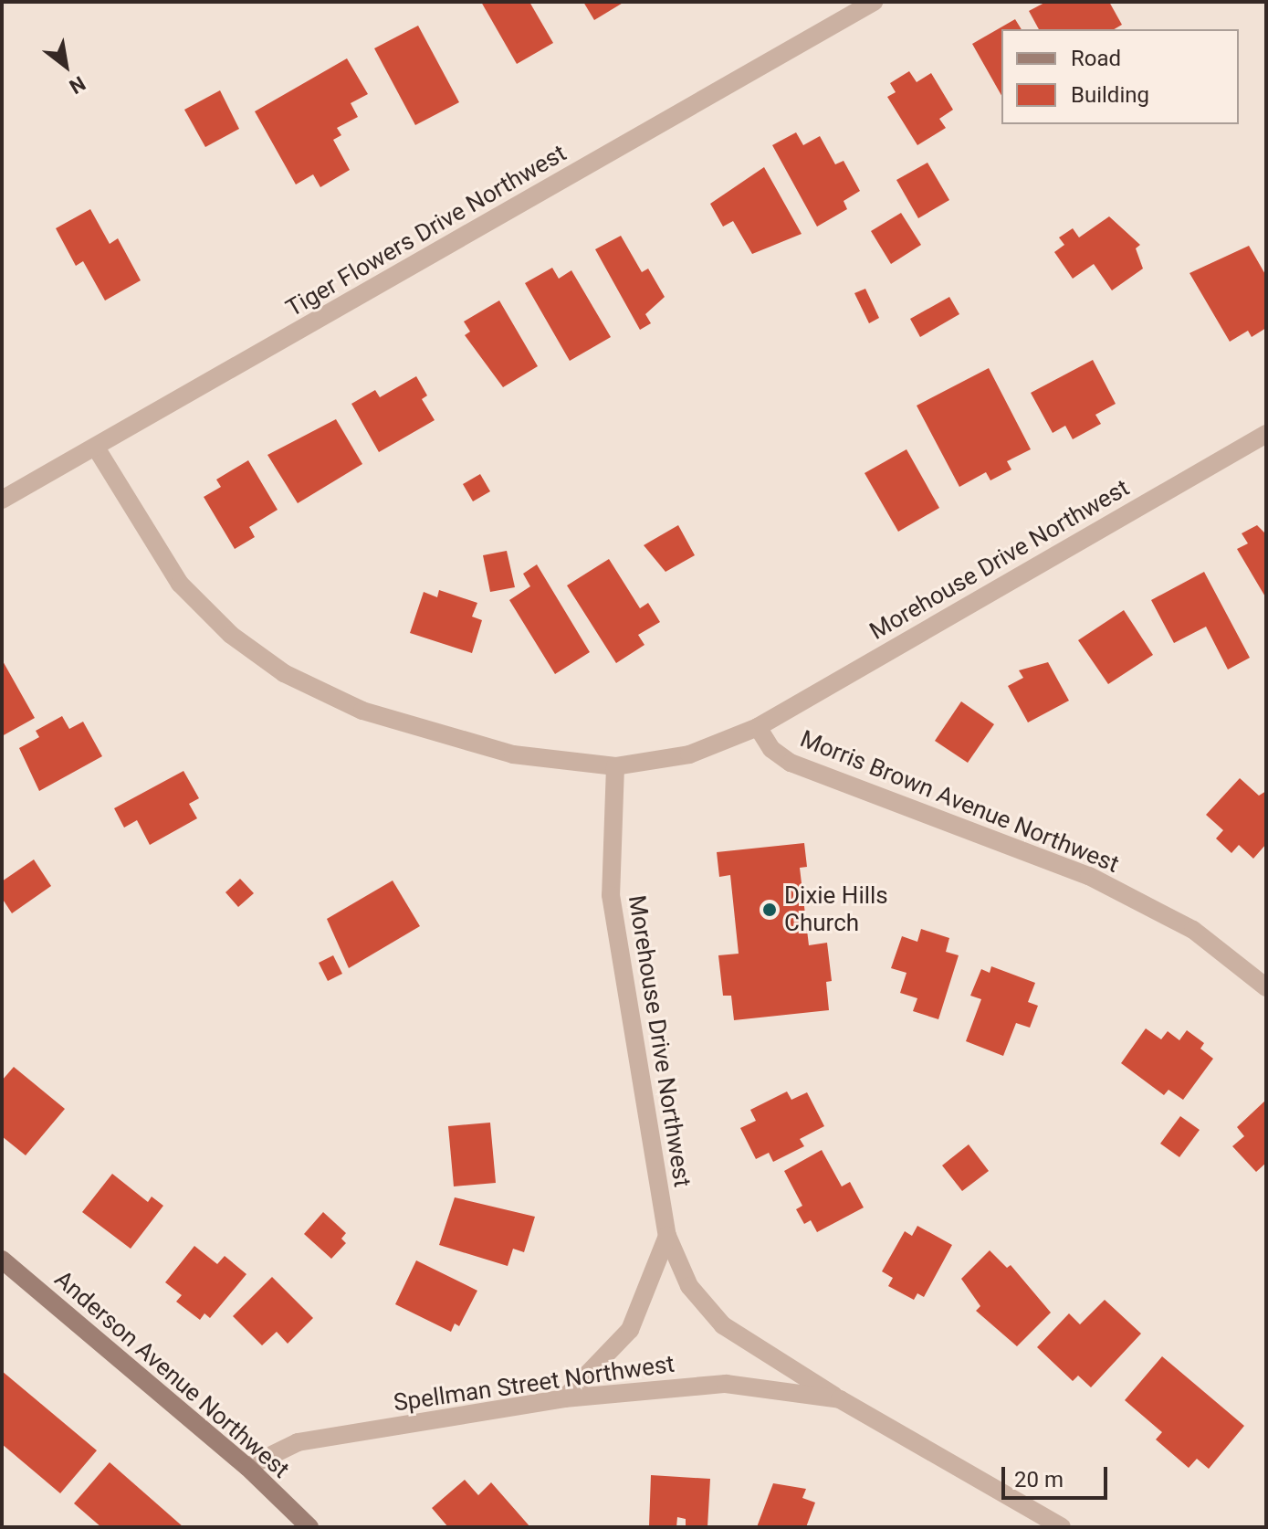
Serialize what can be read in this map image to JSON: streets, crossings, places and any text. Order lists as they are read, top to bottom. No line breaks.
{"streets":{"street":["Tiger Flowers Drive Northwest","Morehouse Drive Northwest","Morris Brown Avenue Northwest","Anderson Avenue Northwest","Spellman Street Northwest"]},"crossings":[["Morehouse Drive Northwest","Morris Brown Avenue Northwest"],["Morehouse Drive Northwest","Spellman Street Northwest"],["Anderson Avenue Northwest","Spellman Street Northwest"]],"places":["Dixie Hills Church"],"legend":["Road","Building"],"scale_bar":"20 m","north":"bottom right"}
